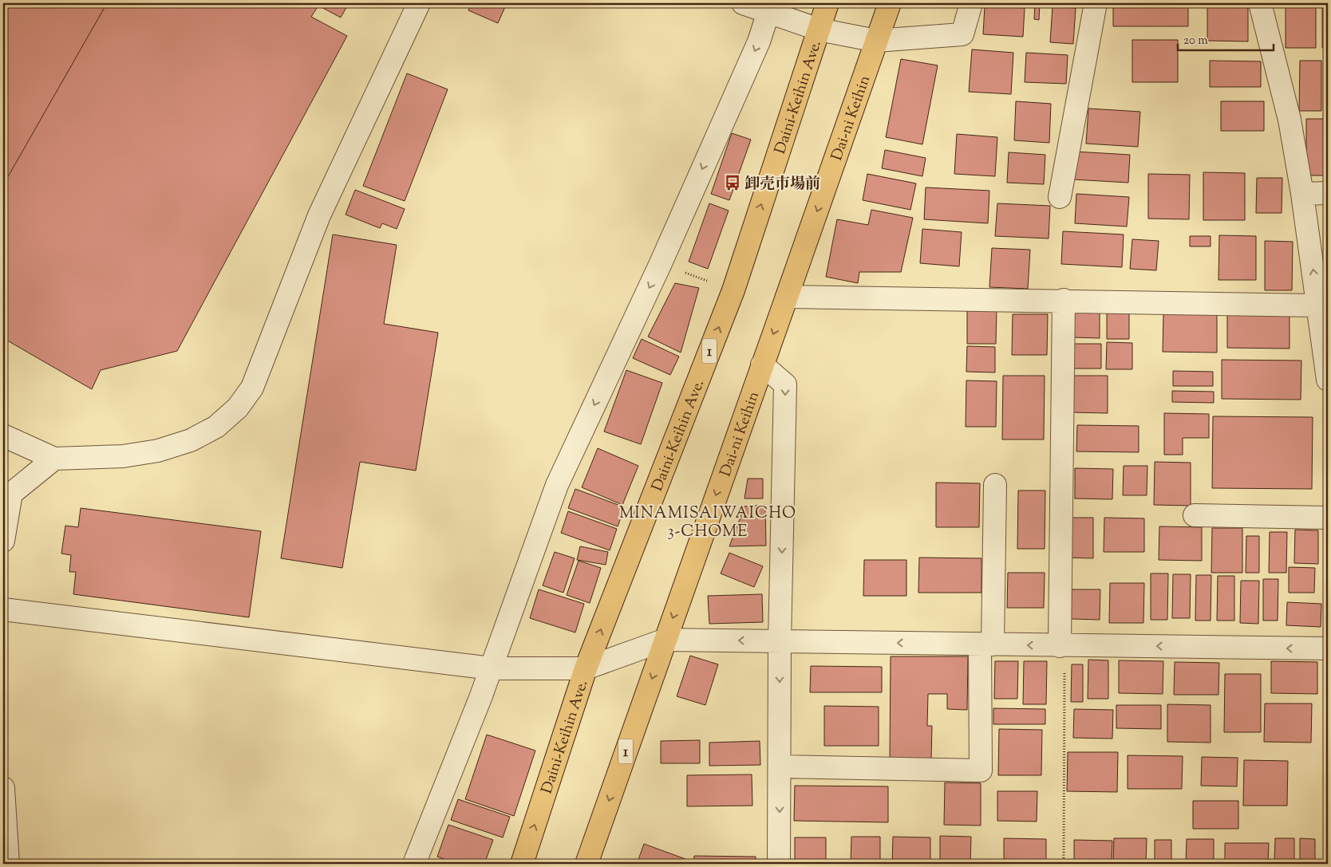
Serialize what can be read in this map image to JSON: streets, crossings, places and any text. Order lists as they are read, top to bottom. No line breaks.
{"streets":{"highway":["Daini-Keihin Ave.","Dai-ni Keihin","1"]},"one_way":["Daini-Keihin Ave.","Dai-ni Keihin"],"districts":["MINAMISAIWAICHO 3-CHOME"],"places":{"bus stop":["卸売市場前"]},"scale_bar":"20 m"}
